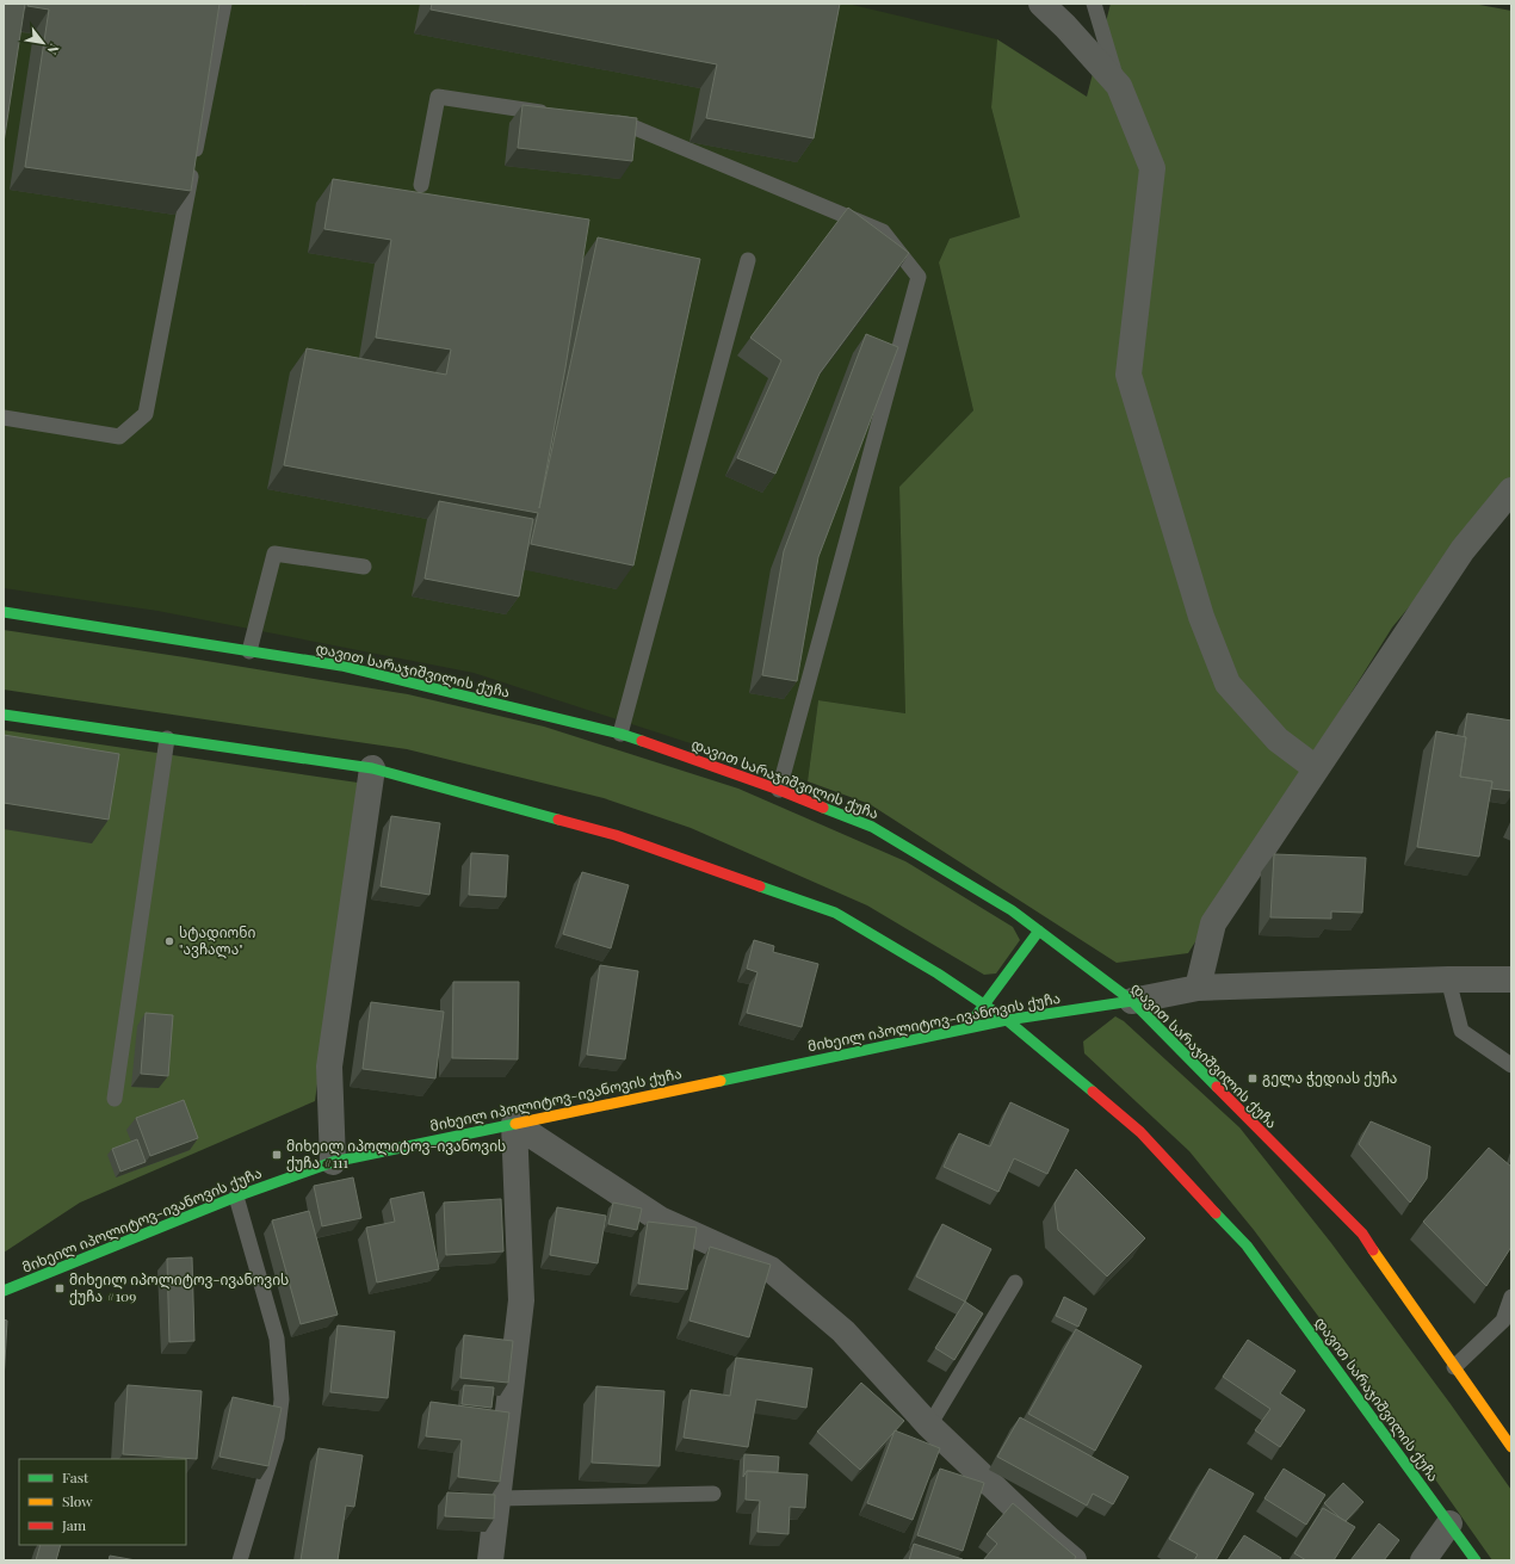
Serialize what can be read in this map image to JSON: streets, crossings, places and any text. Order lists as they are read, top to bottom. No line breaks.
{"streets":{"main road":["დავით სარაჯიშვილის ქუჩა","მიხეილ იპოლიტოვ-ივანოვის ქუჩა"]},"crossings":[["დავით სარაჯიშვილის ქუჩა","მიხეილ იპოლიტოვ-ივანოვის ქუჩა"]],"places":{"other":["სტადიონი \"ავჩალა\""],"transit":["გელა ჭედიას ქუჩა","მიხეილ იპოლიტოვ-ივანოვის ქუჩა #111","მიხეილ იპოლიტოვ-ივანოვის ქუჩა #109"]},"legend":["Fast","Slow","Jam"],"north":"bottom right"}
